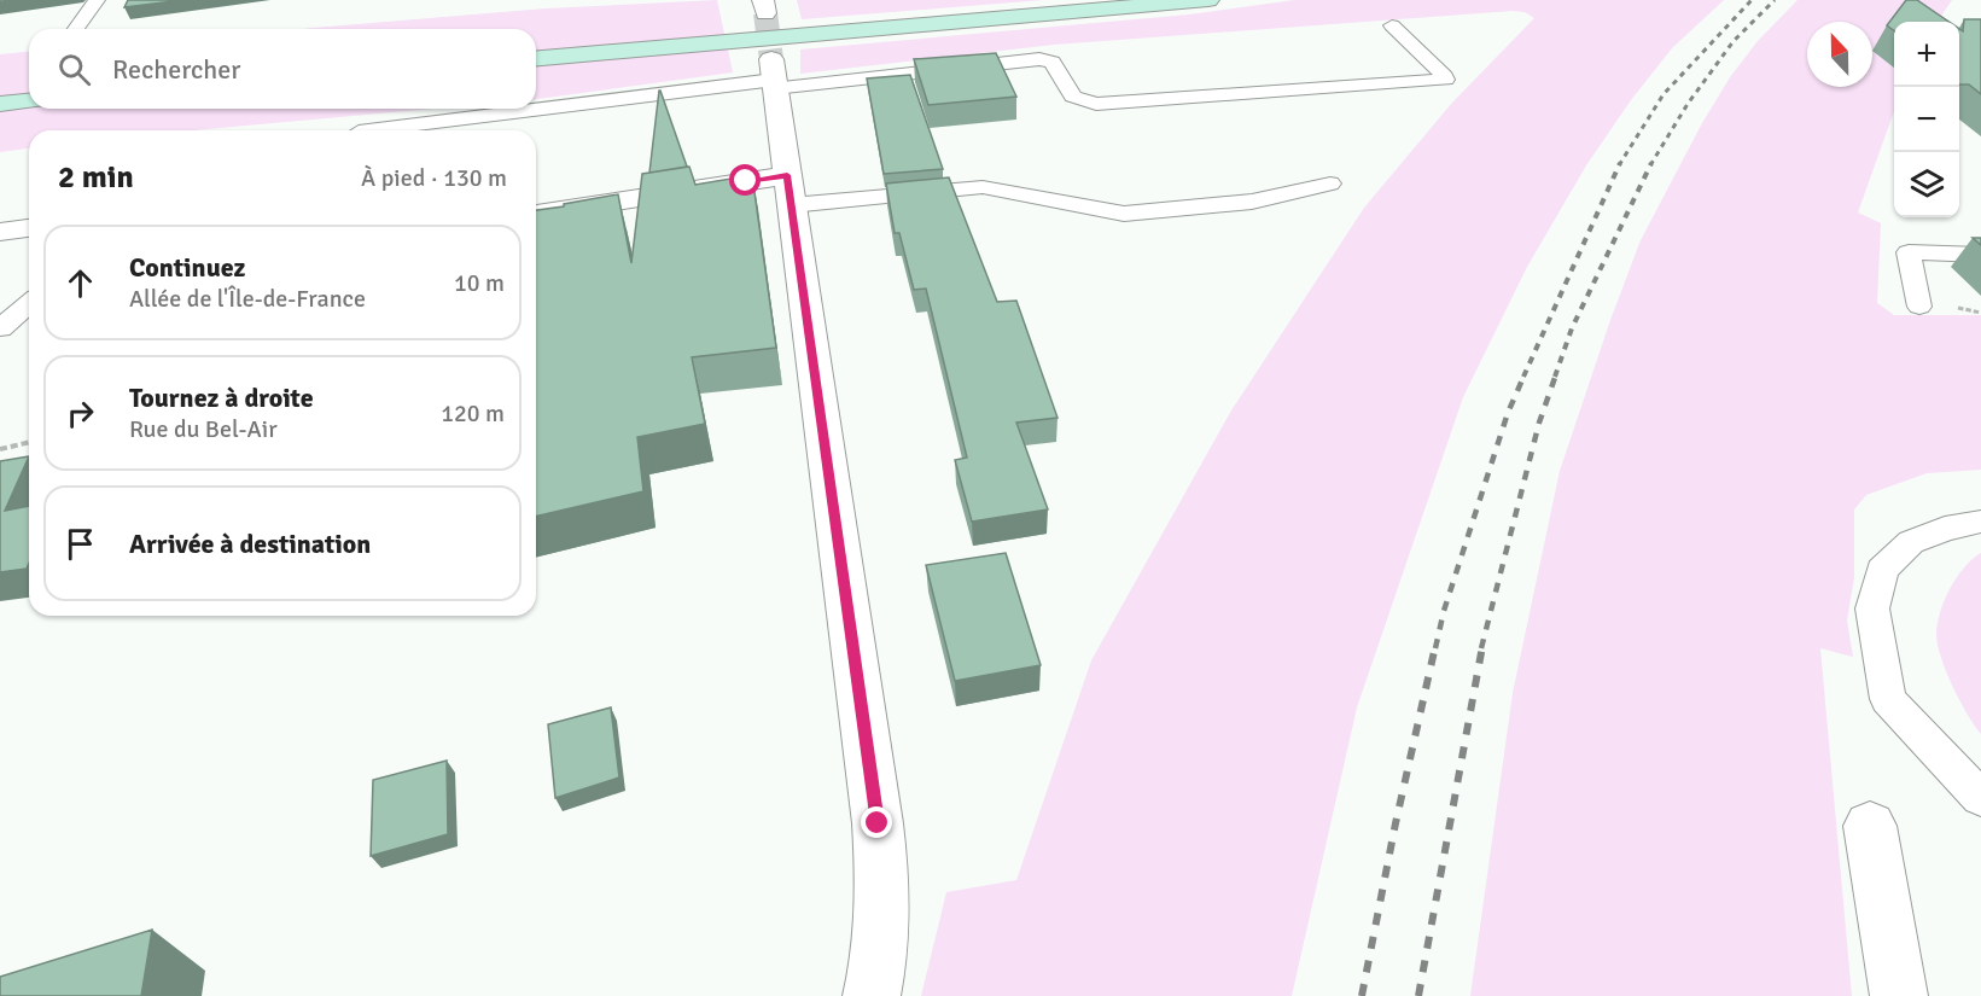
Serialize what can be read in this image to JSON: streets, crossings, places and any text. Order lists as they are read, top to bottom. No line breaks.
{"north":"top","page":{"map_buttons":["+","−"],"search":"Rechercher","heading":["2 min","À pied · 130 m"],"list":[["Continuez","Allée de l'Île-de-France","10 m"],["Tournez à droite","Rue du Bel-Air","120 m"],"Arrivée à destination"]}}
